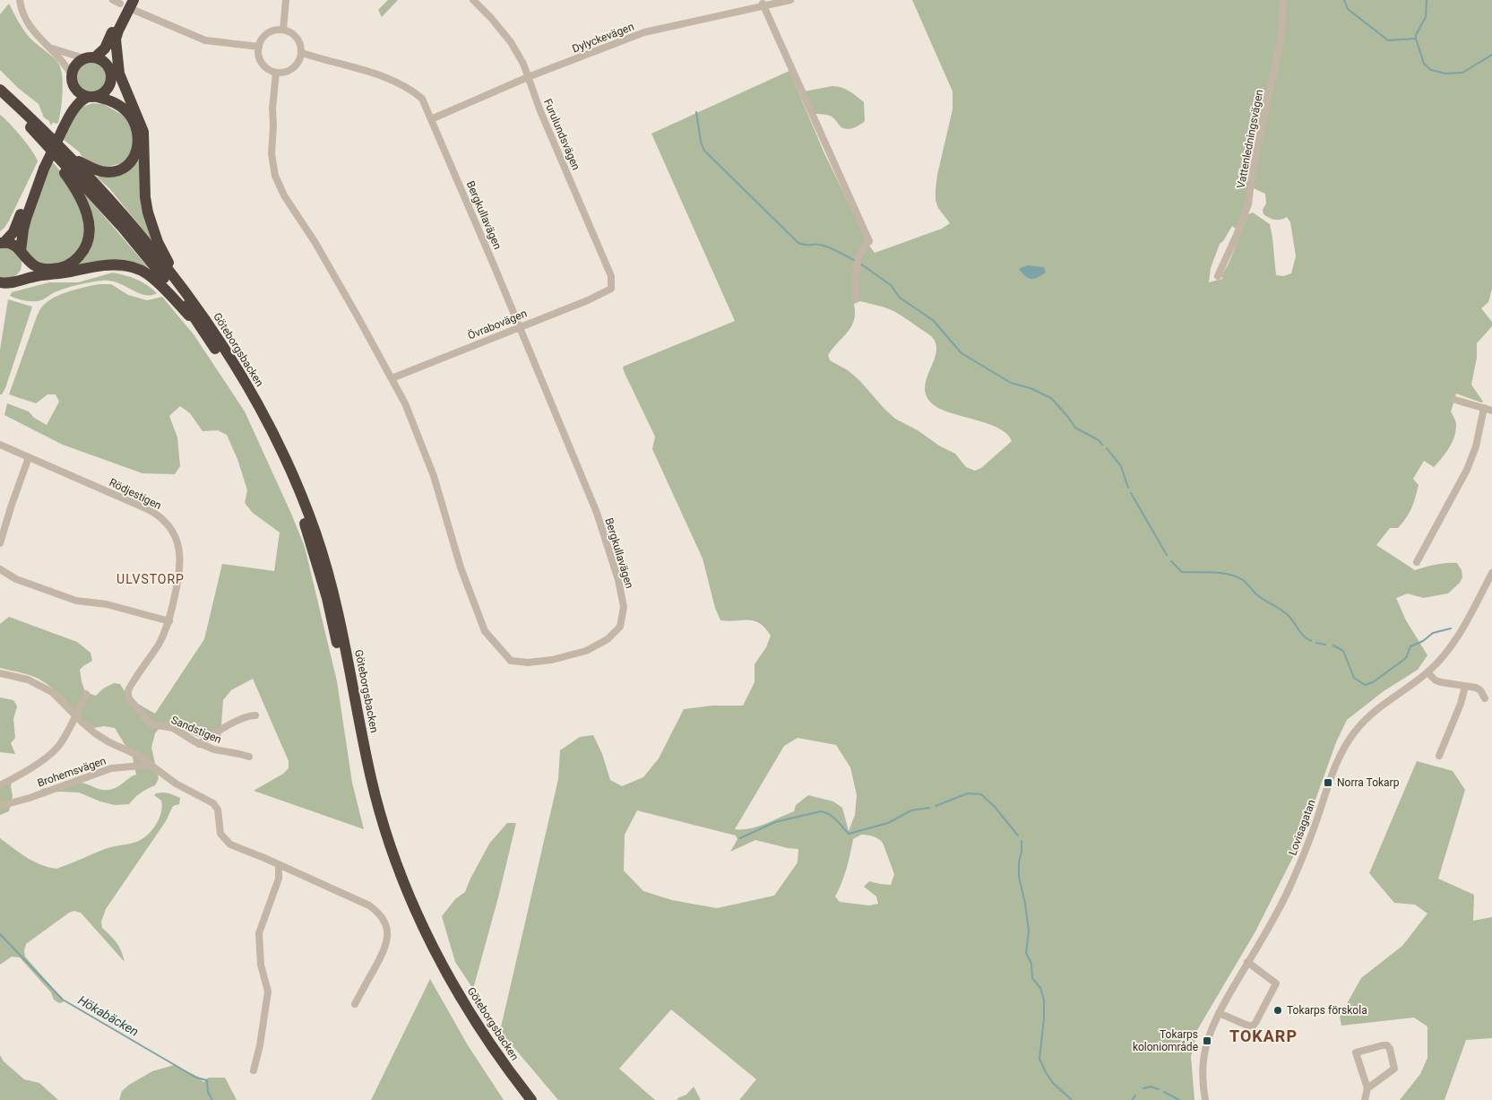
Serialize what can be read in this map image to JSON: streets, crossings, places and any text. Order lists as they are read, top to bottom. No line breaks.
{"streets":{"highway":["Göteborgsbacken"],"street":["Dylyckevägen","Furulundsvägen","Vattenledningsvägen","Bergkullavägen","Övrabovägen","Rödjestigen","Sandstigen","Brohemsvägen","Lovisagatan"]},"crossings":[["Dylyckevägen","Furulundsvägen"],["Dylyckevägen","Bergkullavägen"],["Furulundsvägen","Övrabovägen"],["Bergkullavägen","Övrabovägen"],["Rödjestigen","Sandstigen"]],"districts":["ULVSTORP","TOKARP"],"water":["Hökabäcken"],"places":{"transit":["Norra Tokarp","Tokarps koloniområde"],"other":["Tokarps förskola"]}}
